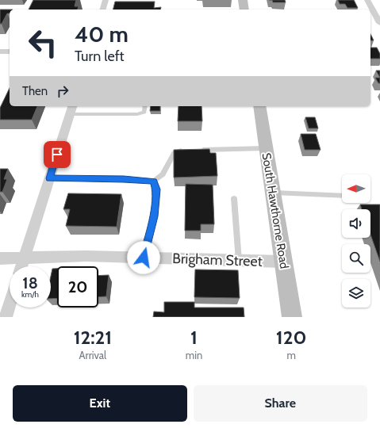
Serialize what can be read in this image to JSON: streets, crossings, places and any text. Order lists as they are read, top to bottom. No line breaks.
{"streets":{"main road":["South Hawthorne Road"],"street":["Brigham Street"]},"crossings":[["South Hawthorne Road","Brigham Street"]],"north":"left","page":{"turn":["40 m","Turn left"],"then":"Then","speed":"18 km/h","limit":"20","eta":["12:21","Arrival","1","min","120","m"],"buttons":["Exit","Share"]}}
